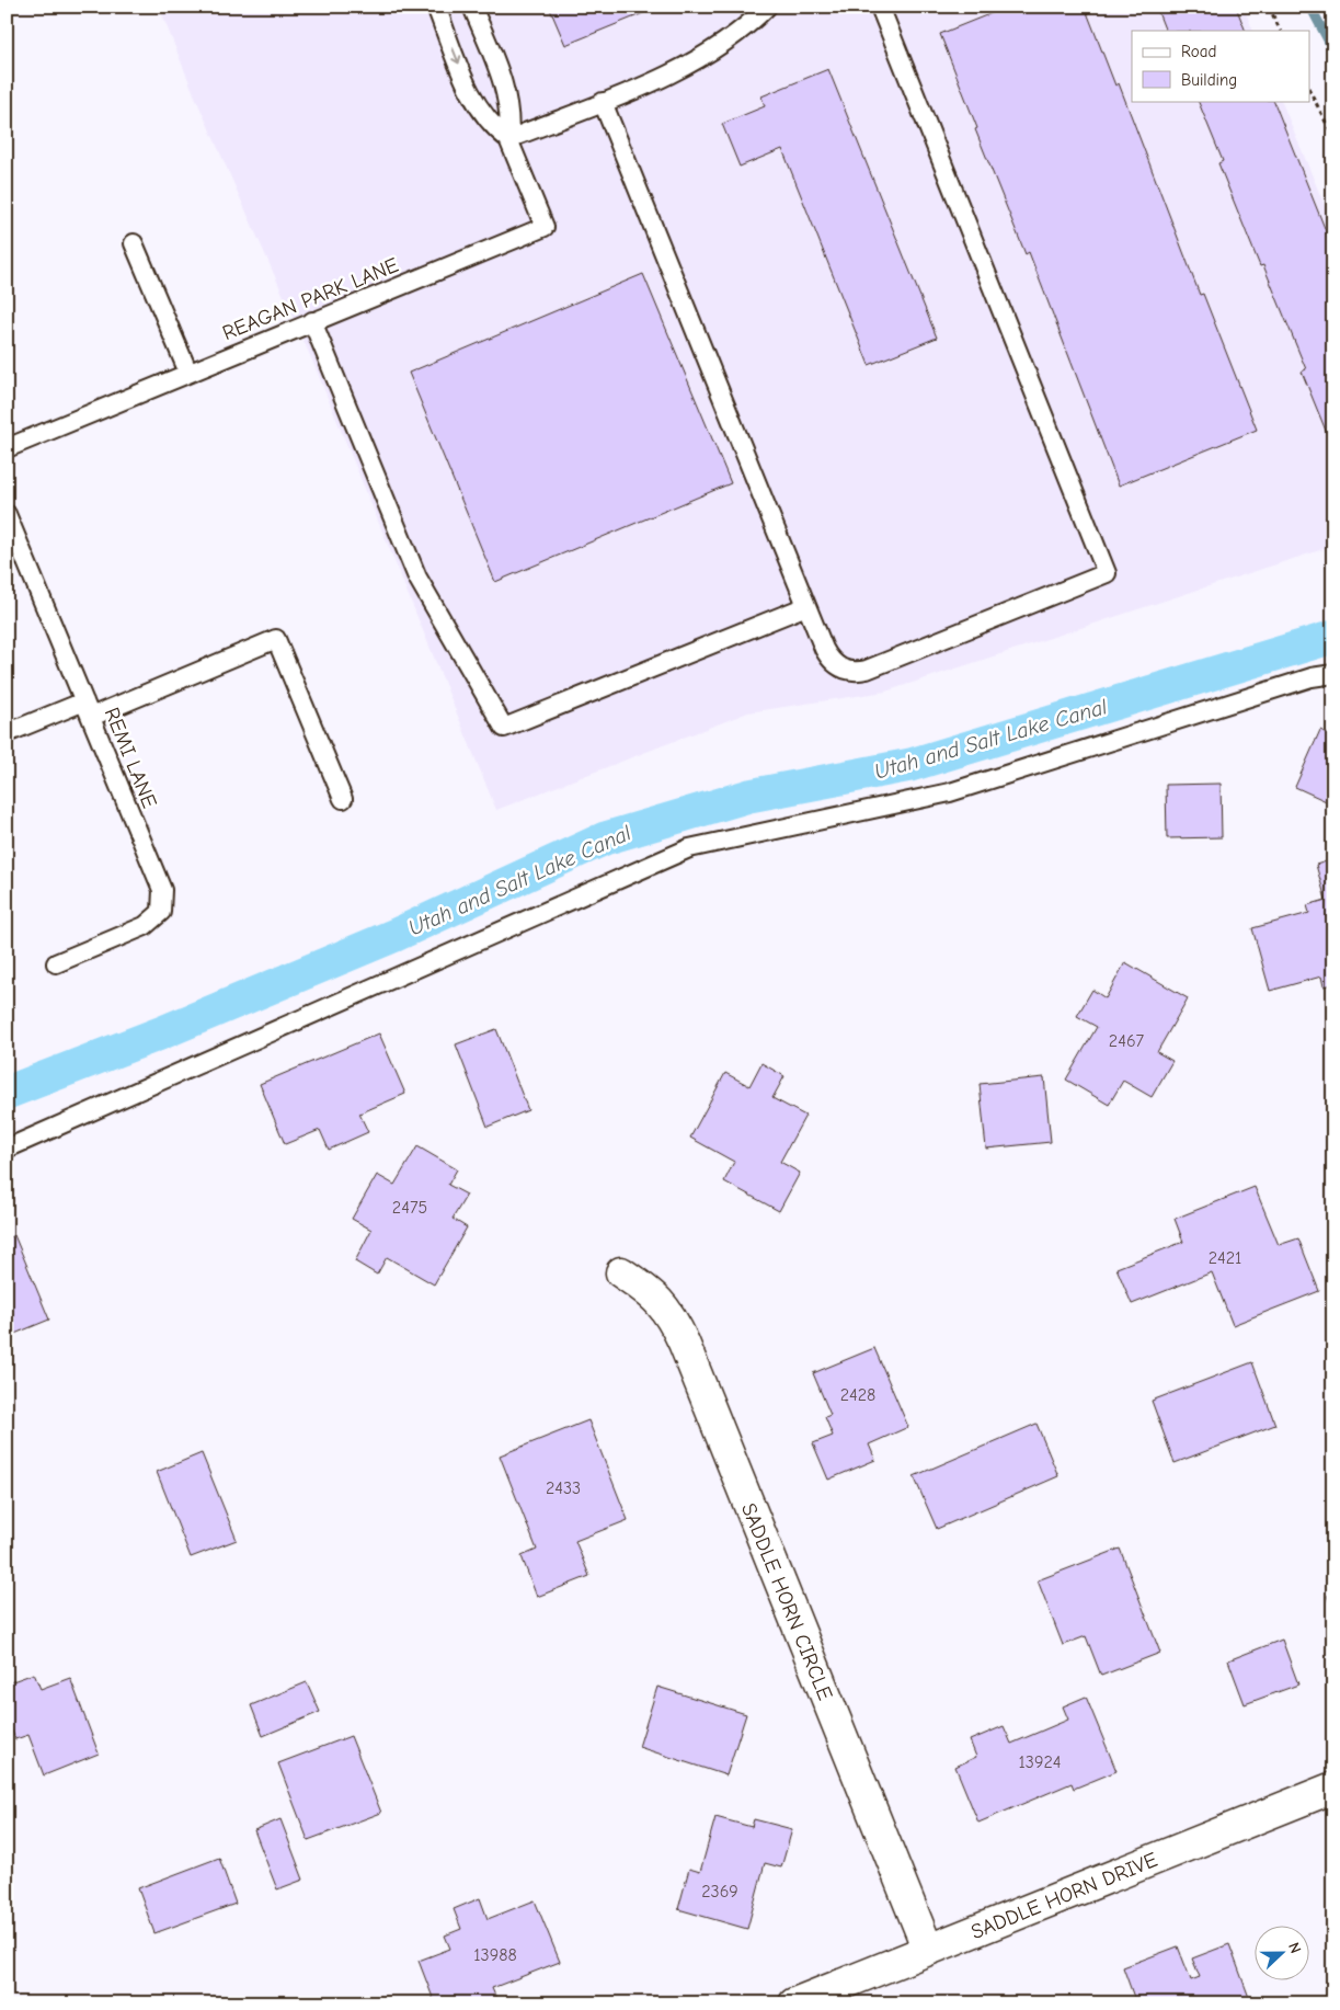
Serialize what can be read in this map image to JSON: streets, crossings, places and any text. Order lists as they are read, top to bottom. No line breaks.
{"streets":{"street":["SADDLE HORN CIRCLE","SADDLE HORN DRIVE"],"lane":["REAGAN PARK LANE","REMI LANE"]},"crossings":[["SADDLE HORN CIRCLE","SADDLE HORN DRIVE"]],"water":["Utah and Salt Lake Canal"],"house_numbers":["2467","2475","2421","2428","2433","13924","2369","13988"],"legend":["Road","Building"],"north":"right"}
